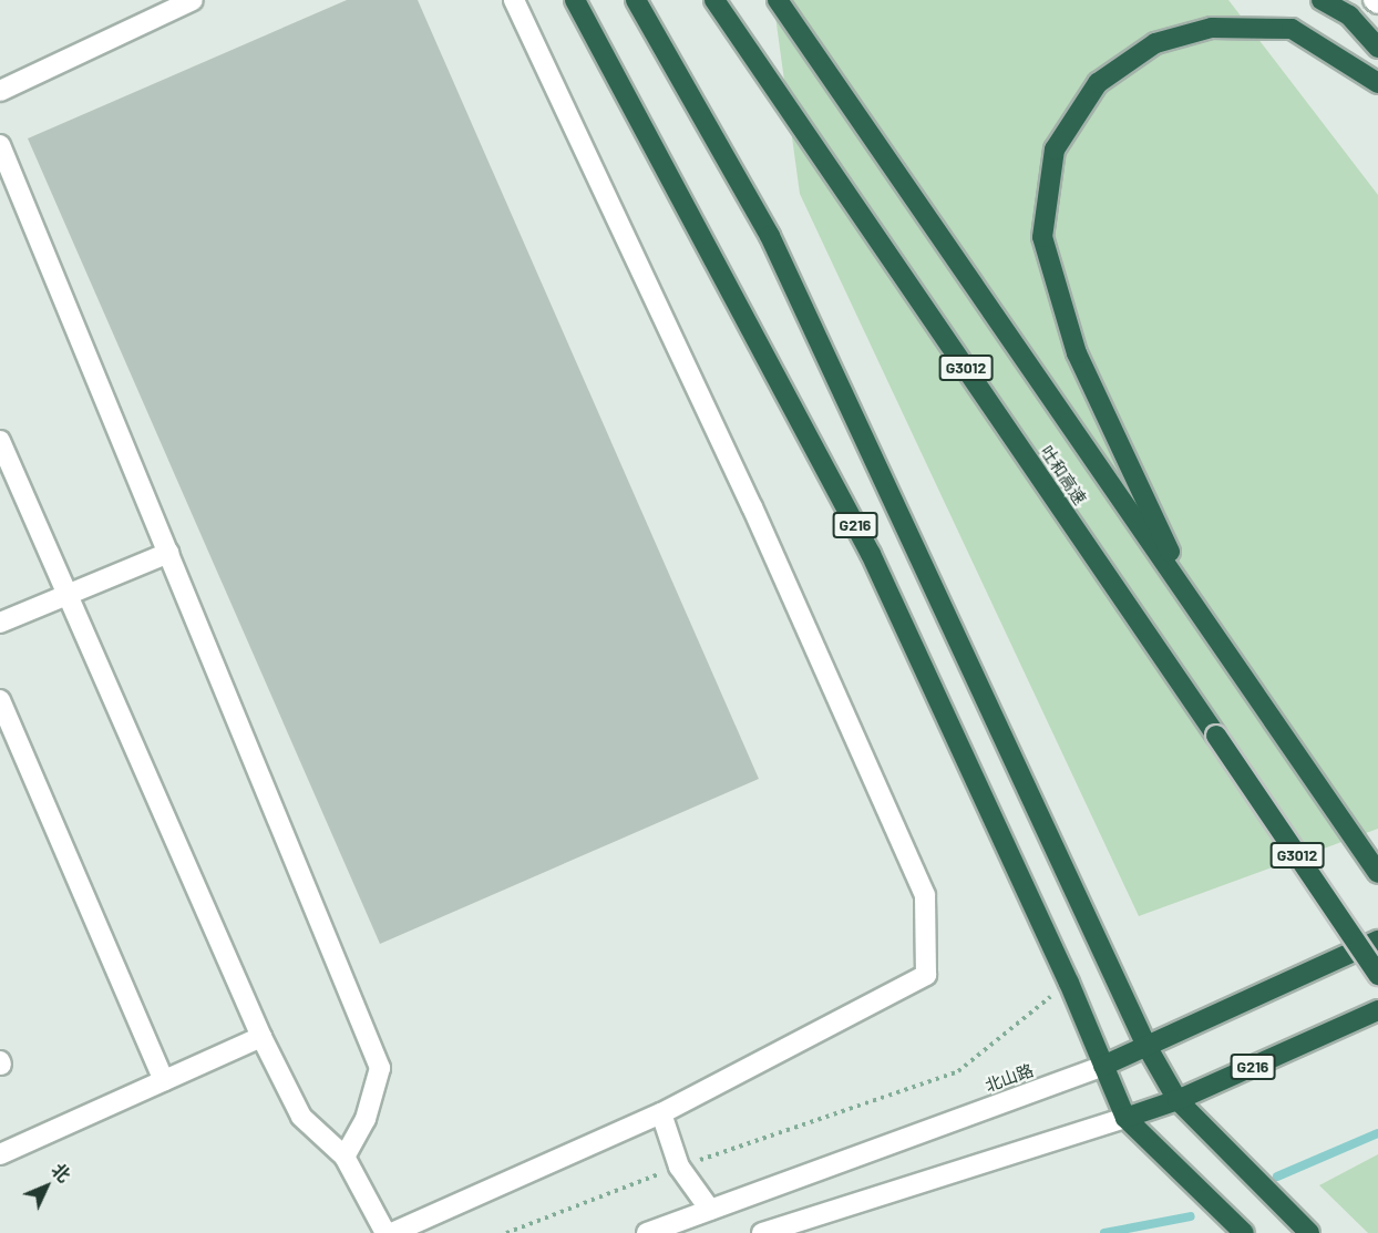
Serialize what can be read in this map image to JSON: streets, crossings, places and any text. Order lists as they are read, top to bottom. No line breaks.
{"streets":{"highway":["G3012","吐和高速","G216","北山路"]},"crossings":[["G216","北山路"]],"north":"top right"}
